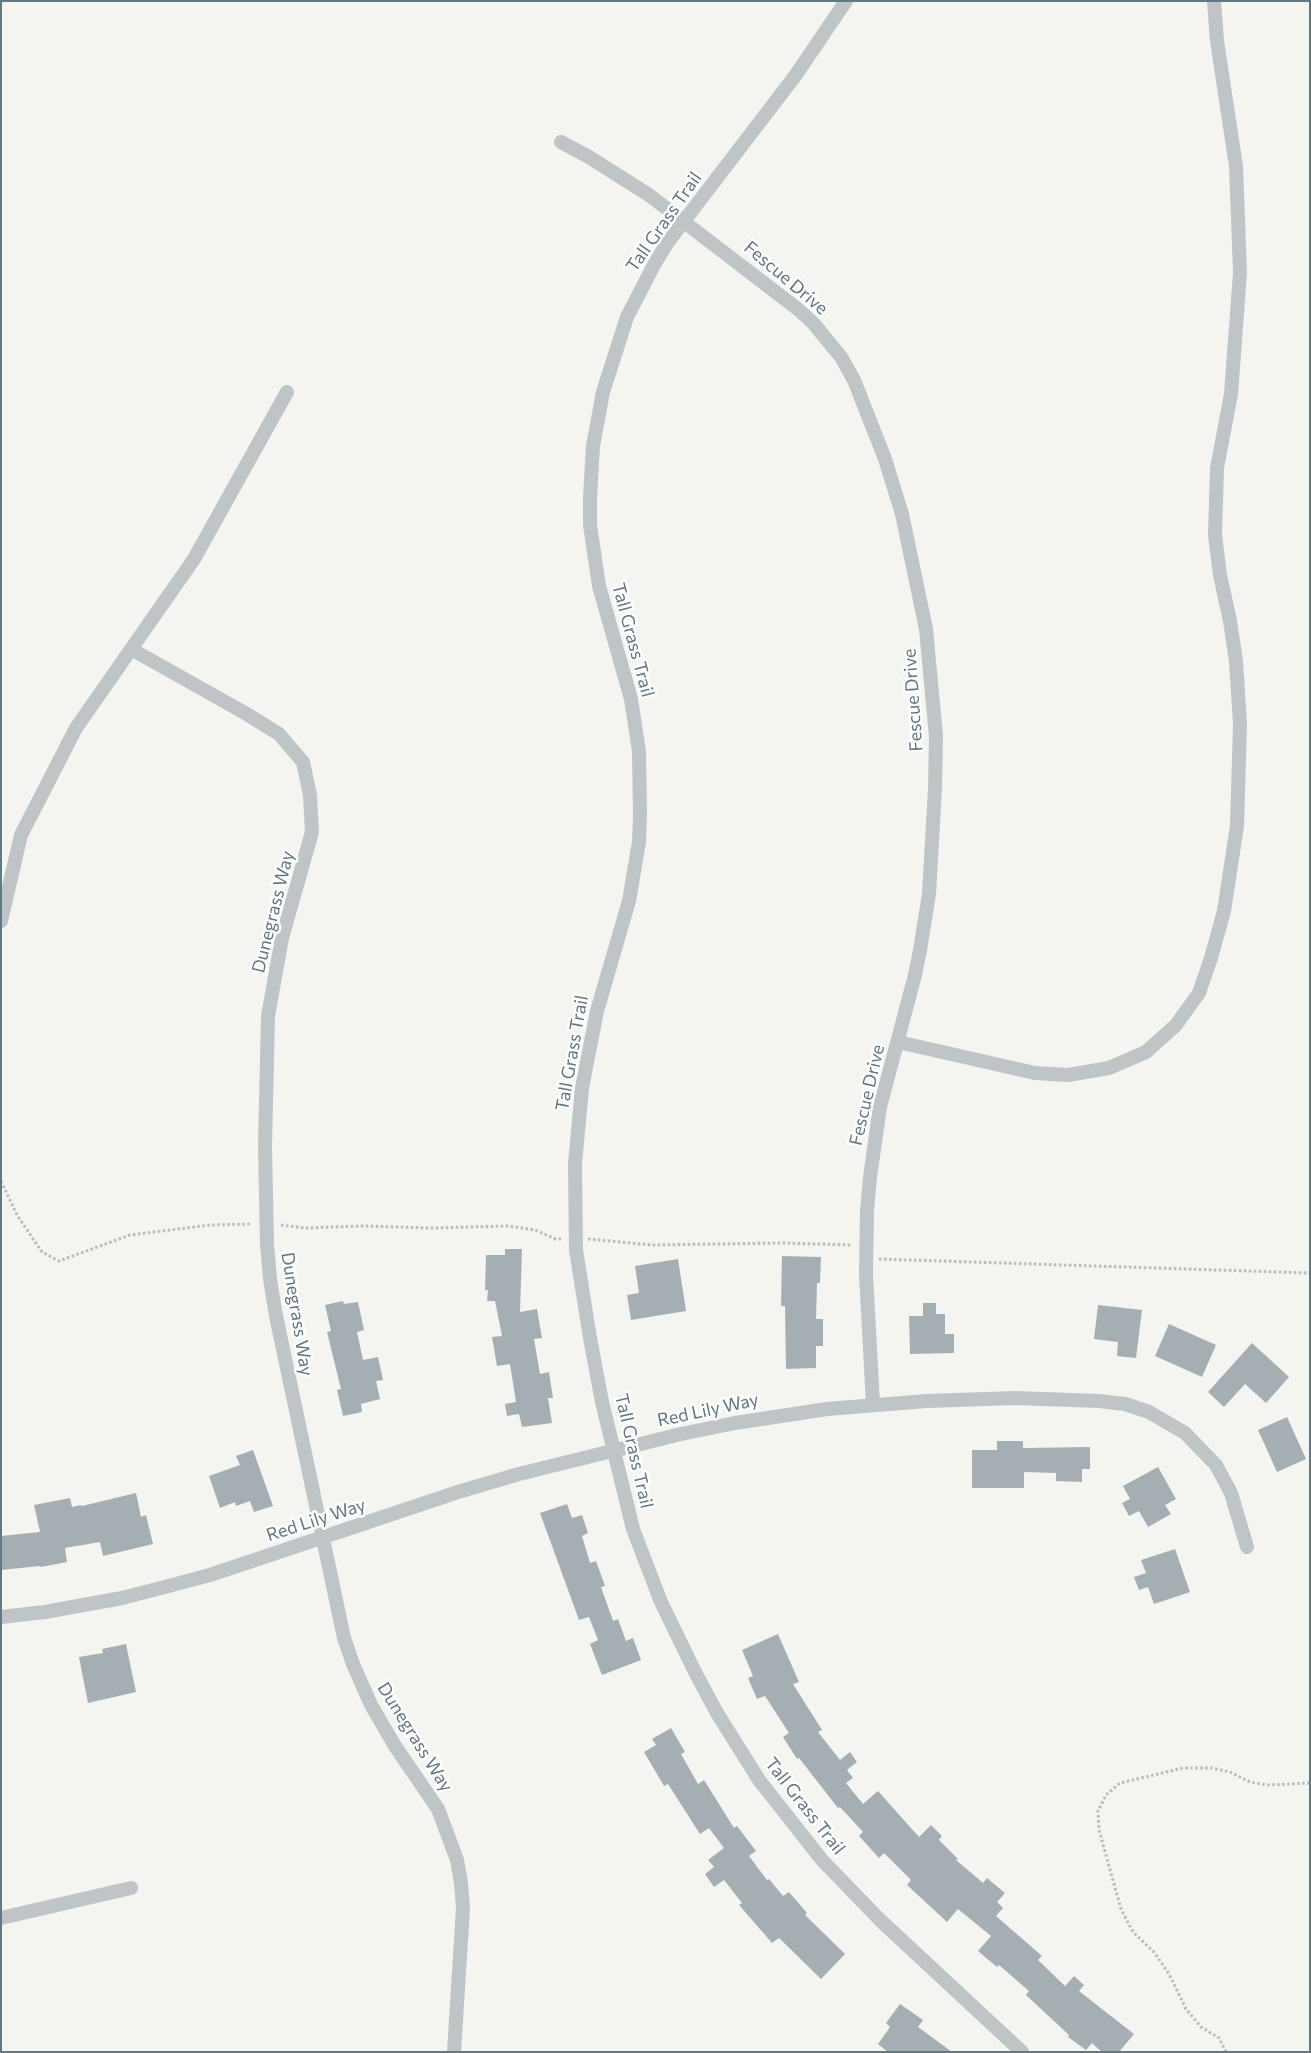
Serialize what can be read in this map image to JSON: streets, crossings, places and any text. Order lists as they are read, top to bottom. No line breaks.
{"streets":{"street":["Tall Grass Trail","Fescue Drive","Dunegrass Way","Red Lily Way"]},"crossings":[["Tall Grass Trail","Fescue Drive"],["Tall Grass Trail","Red Lily Way"],["Fescue Drive","Red Lily Way"],["Dunegrass Way","Red Lily Way"]]}
